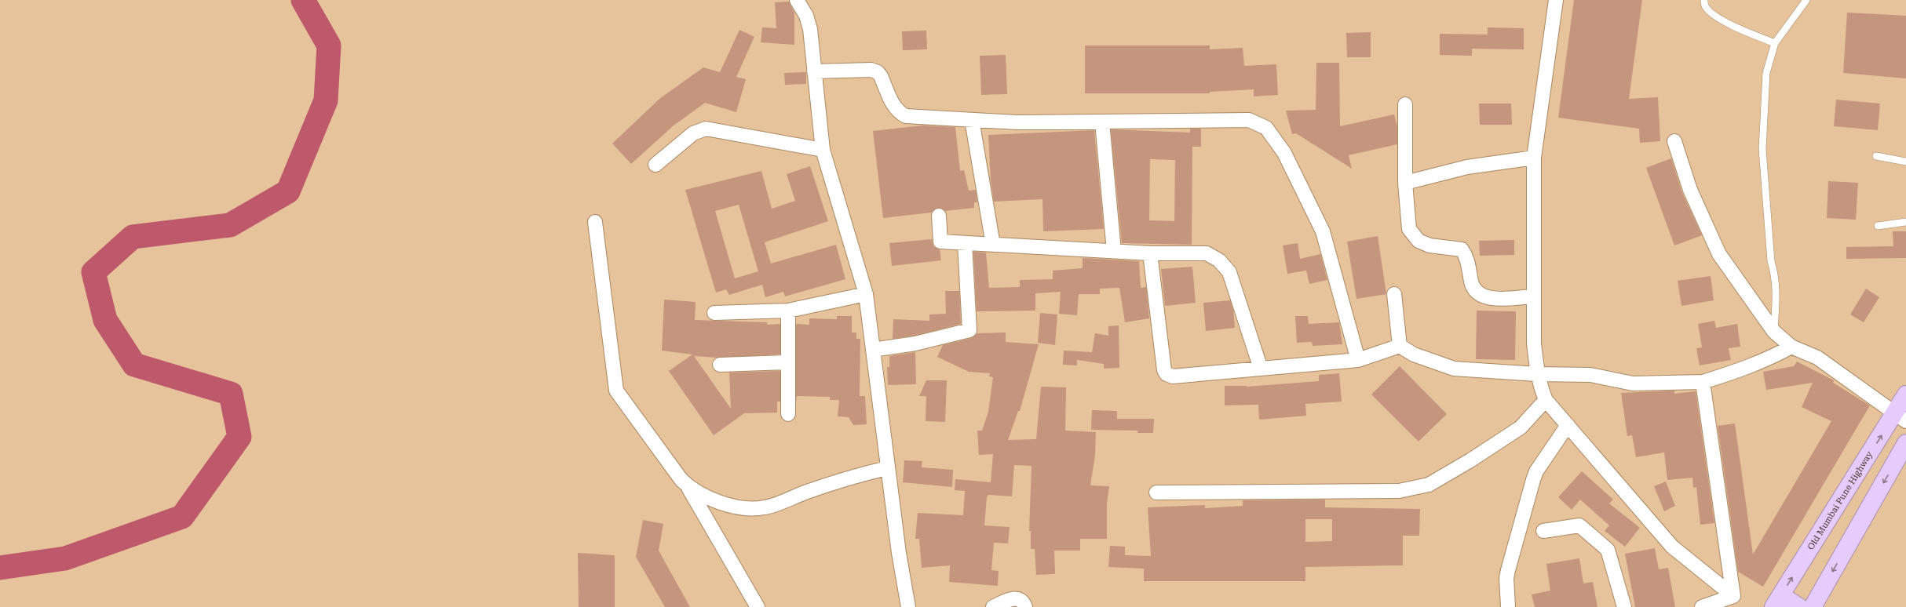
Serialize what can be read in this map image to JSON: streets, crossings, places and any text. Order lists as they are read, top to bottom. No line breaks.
{"streets":{"highway":["Old Mumbai Pune Highway"]}}
